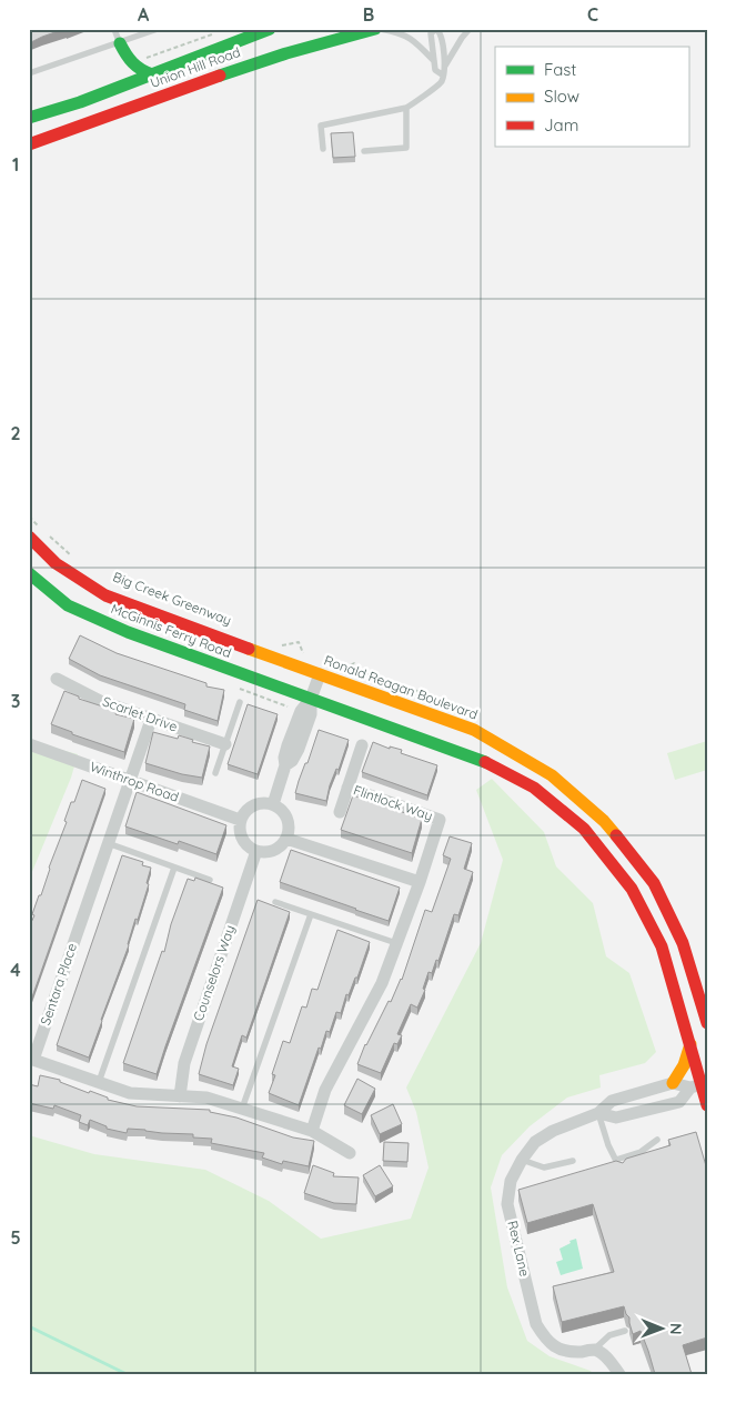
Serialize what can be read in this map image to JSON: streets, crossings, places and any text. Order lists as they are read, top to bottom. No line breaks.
{"streets":{"main road":["Union Hill Road","McGinnis Ferry Road","Ronald Reagan Boulevard"],"street":["Scarlet Drive","Winthrop Road","Flintlock Way","Counselors Way","Sentara Place","Rex Lane"]},"crossings":[["Scarlet Drive","Sentara Place"],["Winthrop Road","Counselors Way"],["Winthrop Road","Sentara Place"],["Counselors Way","Sentara Place"]],"legend":["Fast","Slow","Jam"],"north":"right","grid":{"columns":["A","B","C"],"rows":["1","2","3","4","5"]}}
